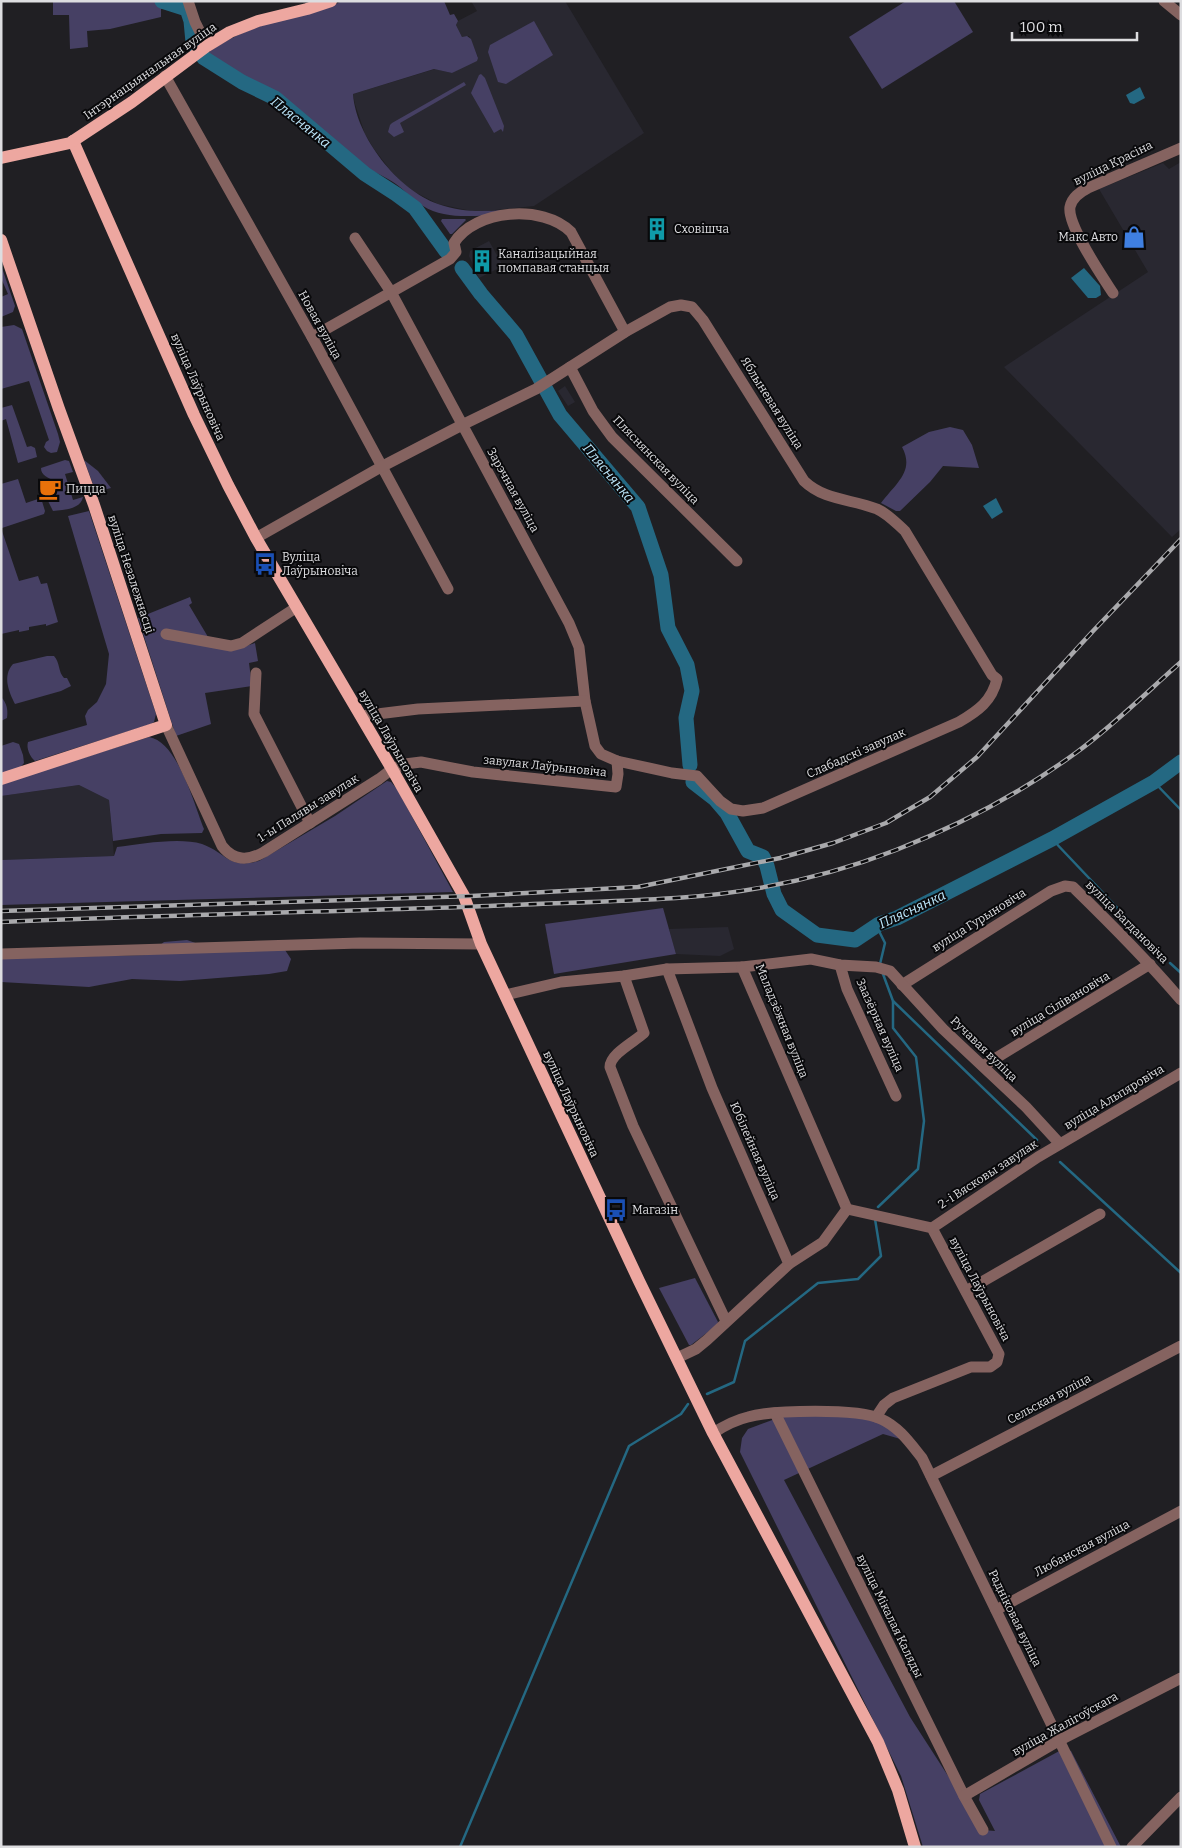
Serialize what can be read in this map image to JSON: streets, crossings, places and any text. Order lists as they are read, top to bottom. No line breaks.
{"streets":{"main road":["Інтэрнацыянальная вуліца","вуліца Лаўрыновіча","вуліца Незалежнасці"],"street":["вуліца Красіна","Новая вуліца","Яблыневая вуліца","Пляснянская вуліца","Зарэчная вуліца","Слабадскі завулак","завулак Лаўрыновіча","1-ы Палявы завулак","вуліца Гурыновіча","вуліца Багдановіча","вуліца Сілівановіча","Маладзёжная вуліца","Заазёрная вуліца","Ручавая вуліца","вуліца Альпяровіча","Юбілейная вуліца","2-і Вясковы завулак","Сельская вуліца","Любанская вуліца","вуліца Мікалая Каляды","Радніковая вуліца","вуліца Жалігоўскага"]},"crossings":[["Інтэрнацыянальная вуліца","Новая вуліца"],["Інтэрнацыянальная вуліца","вуліца Лаўрыновіча"],["Новая вуліца","Яблыневая вуліца"],["вуліца Лаўрыновіча","Яблыневая вуліца"],["вуліца Лаўрыновіча","завулак Лаўрыновіча"],["вуліца Лаўрыновіча","1-ы Палявы завулак"],["вуліца Лаўрыновіча","2-і Вясковы завулак"],["вуліца Лаўрыновіча","Радніковая вуліца"],["Яблыневая вуліца","Пляснянская вуліца"],["Яблыневая вуліца","Зарэчная вуліца"],["Яблыневая вуліца","Слабадскі завулак"],["Зарэчная вуліца","завулак Лаўрыновіча"],["вуліца Незалежнасці","1-ы Палявы завулак"],["Слабадскі завулак","завулак Лаўрыновіча"],["завулак Лаўрыновіча","1-ы Палявы завулак"],["вуліца Гурыновіча","вуліца Багдановіча"],["вуліца Гурыновіча","Ручавая вуліца"],["вуліца Багдановіча","вуліца Сілівановіча"],["вуліца Сілівановіча","Ручавая вуліца"],["Маладзёжная вуліца","Заазёрная вуліца"],["Маладзёжная вуліца","Ручавая вуліца"],["Ручавая вуліца","вуліца Альпяровіча"],["Ручавая вуліца","2-і Вясковы завулак"],["вуліца Альпяровіча","2-і Вясковы завулак"],["Сельская вуліца","Радніковая вуліца"],["Любанская вуліца","Радніковая вуліца"],["вуліца Мікалая Каляды","вуліца Жалігоўскага"],["Радніковая вуліца","вуліца Жалігоўскага"]],"water":["Пляснянка"],"places":{"building":["Сховішча","Каналізацыйная помпавая станцыя"],"shop":["Макс Авто"],"cafe":["Пицца"],"bus stop":["Вуліца Лаўрыновіча","Магазін"]},"scale_bar":"100 m"}
